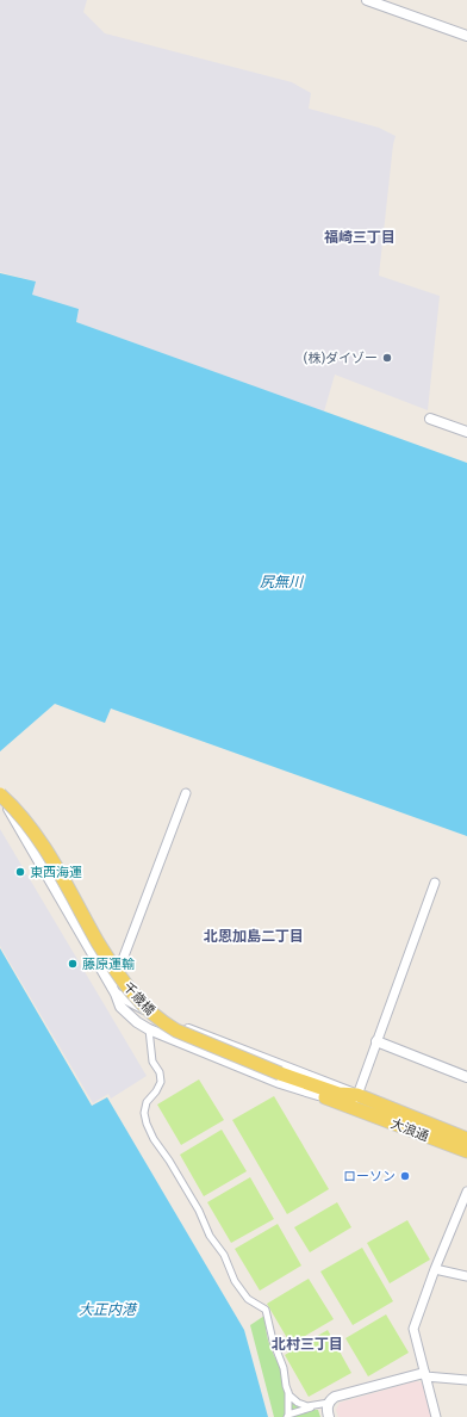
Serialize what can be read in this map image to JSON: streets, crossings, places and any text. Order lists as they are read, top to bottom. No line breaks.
{"streets":{"main road":["千歳橋","大浪通"]},"crossings":[["千歳橋","大浪通"]],"districts":["福崎三丁目","北恩加島二丁目","北村三丁目"],"water":["尻無川","大正内港"],"places":["(株)ダイゾー","東西海運","藤原運輸","ローソン"]}
